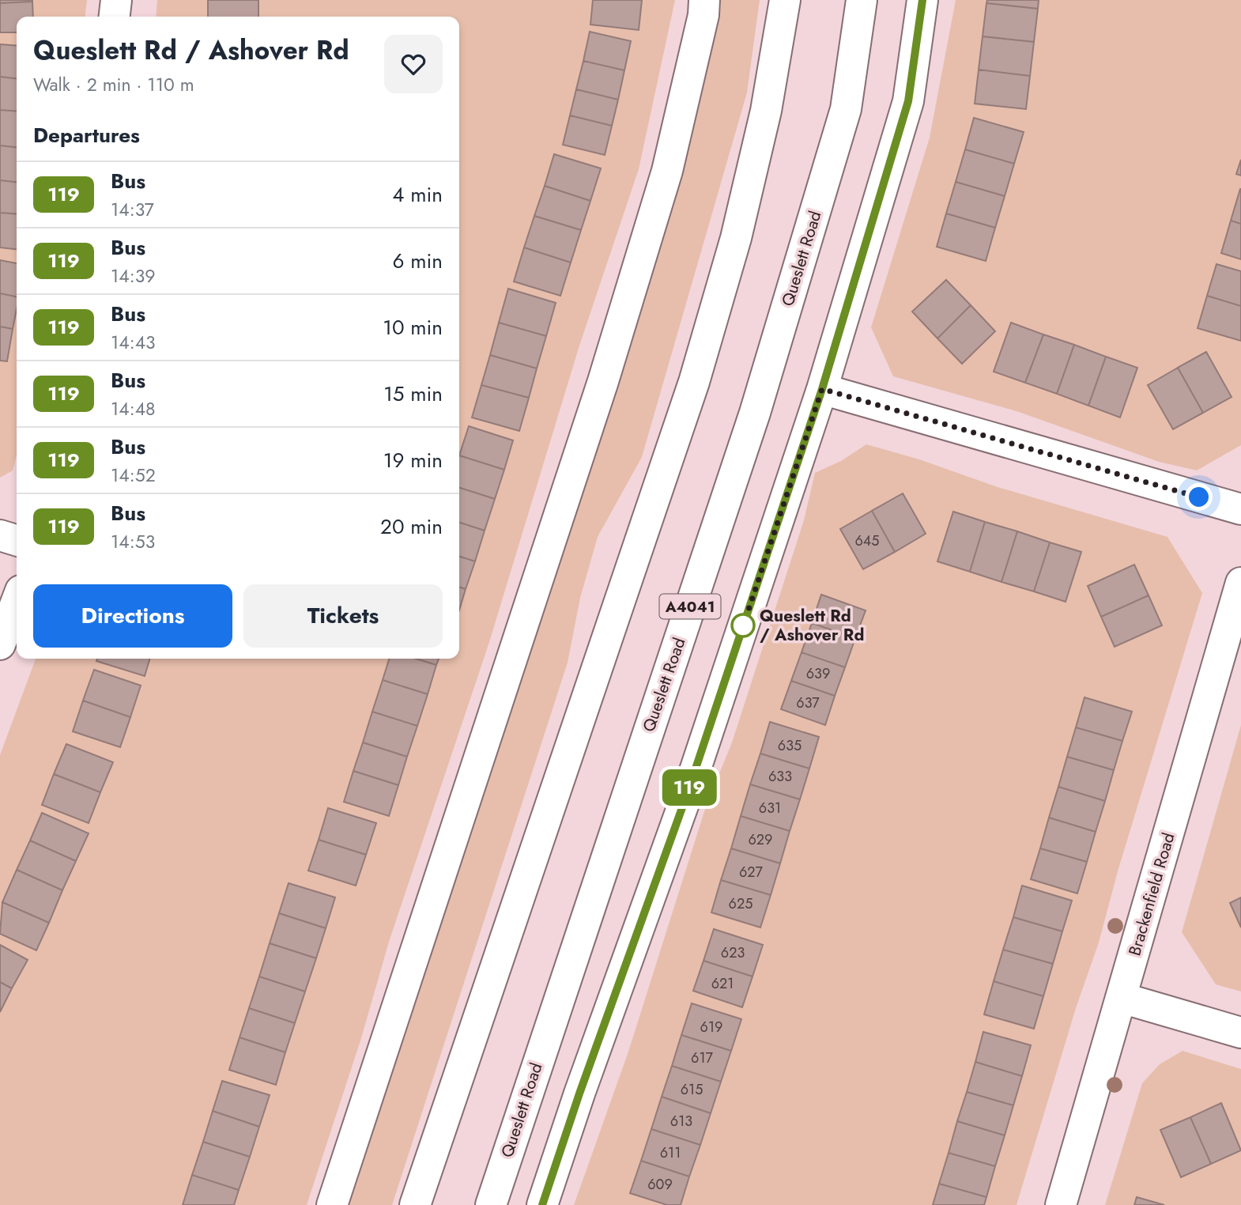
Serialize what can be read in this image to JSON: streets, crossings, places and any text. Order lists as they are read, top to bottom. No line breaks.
{"streets":{"main road":["Queslett Road","A4041","Brackenfield Road"]},"places":["Queslett Rd / Ashover Rd"],"lines":["bus line 119"],"house_numbers":["645","639","637","635","633","631","629","627","625","623","621","619","617","615","613","611","609"],"page":{"on_map":"119","heading":[["Queslett Rd / Ashover Rd","Walk · 2 min · 110 m"],"Departures"],"list":[{"mark":"119","name":"Bus","note":"14:37","value":"4 min"},{"mark":"119","name":"Bus","note":"14:39","value":"6 min"},{"mark":"119","name":"Bus","note":"14:43","value":"10 min"},{"mark":"119","name":"Bus","note":"14:48","value":"15 min"},{"mark":"119","name":"Bus","note":"14:52","value":"19 min"},{"mark":"119","name":"Bus","note":"14:53","value":"20 min"}],"buttons":["Directions","Tickets"]}}
